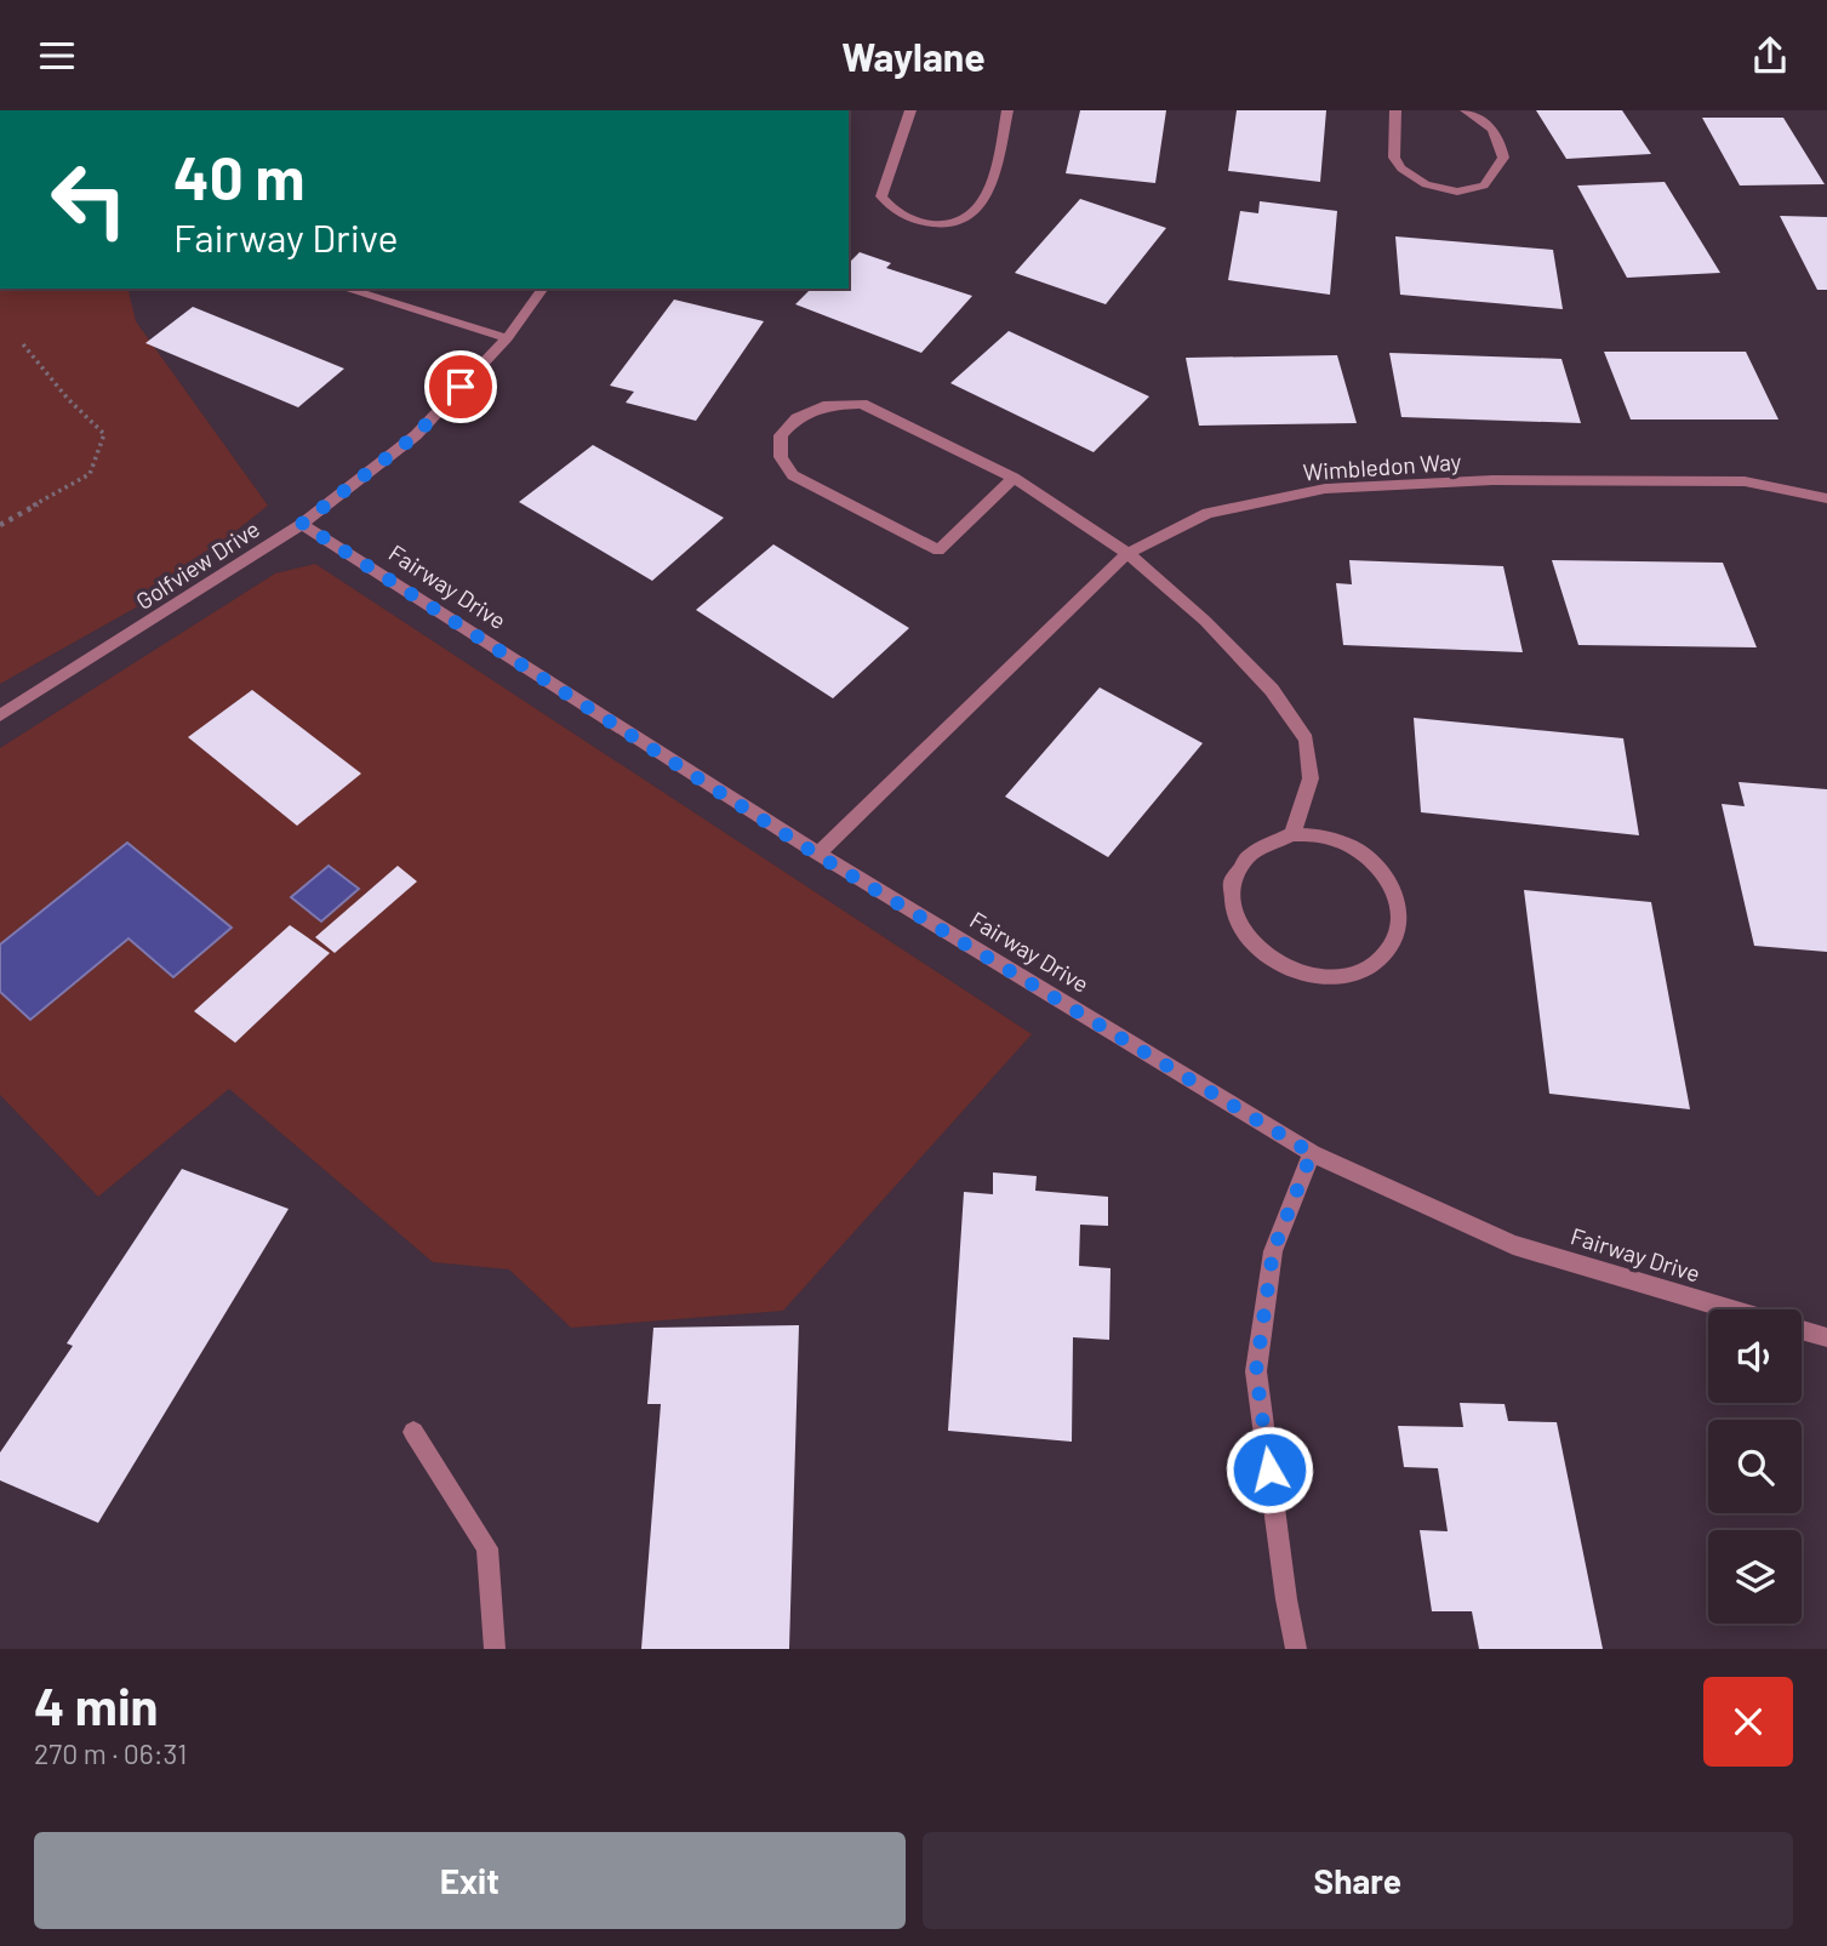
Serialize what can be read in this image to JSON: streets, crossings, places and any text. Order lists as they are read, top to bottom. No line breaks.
{"streets":{"street":["Wimbledon Way","Golfview Drive","Fairway Drive"]},"crossings":[["Wimbledon Way","Fairway Drive"],["Golfview Drive","Fairway Drive"]],"page":{"header":"Waylane","turn":["40 m","Fairway Drive"],"heading":["4 min","270 m · 06:31"],"buttons":["Exit","Share"]}}
